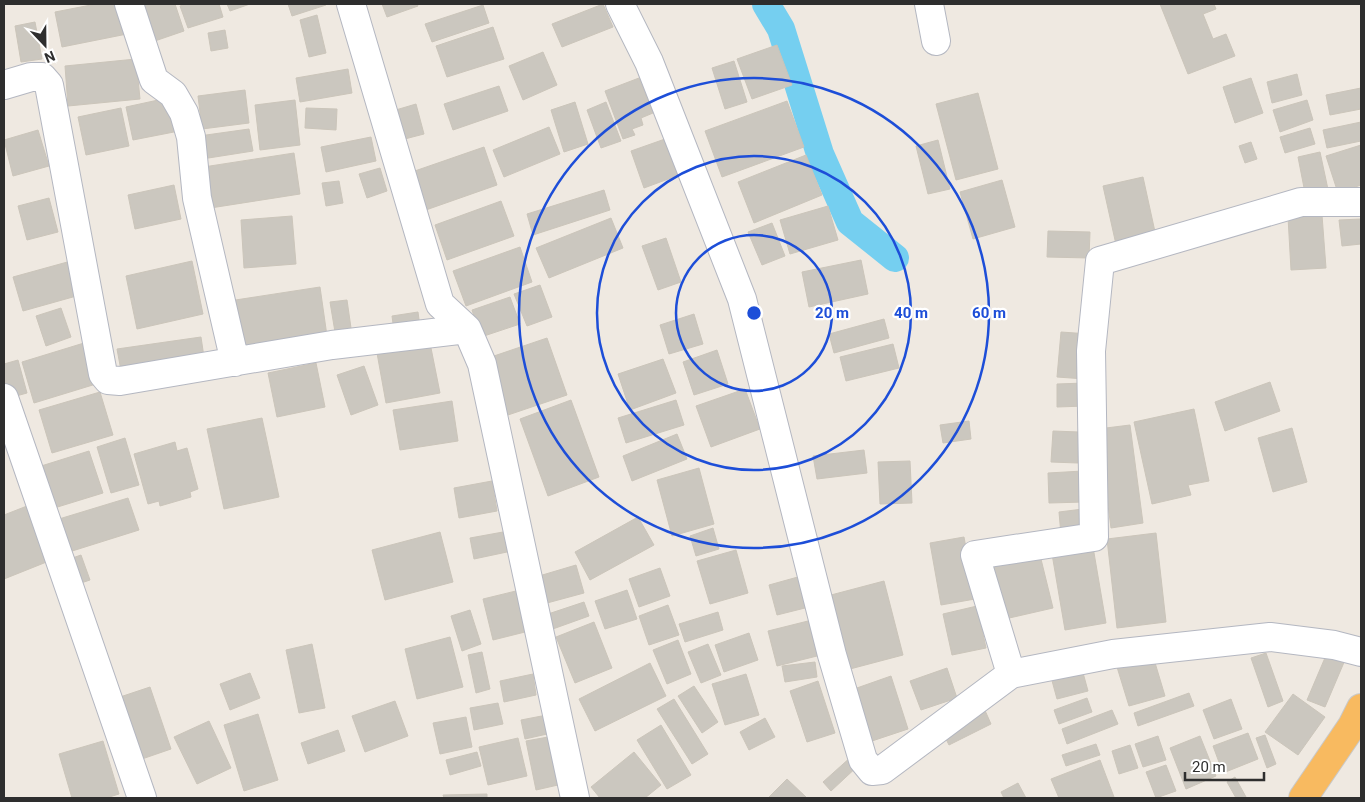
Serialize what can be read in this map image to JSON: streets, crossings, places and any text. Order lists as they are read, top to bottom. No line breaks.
{"scale_bar":"20 m","north":"bottom","rings":["20 m","40 m","60 m"]}
